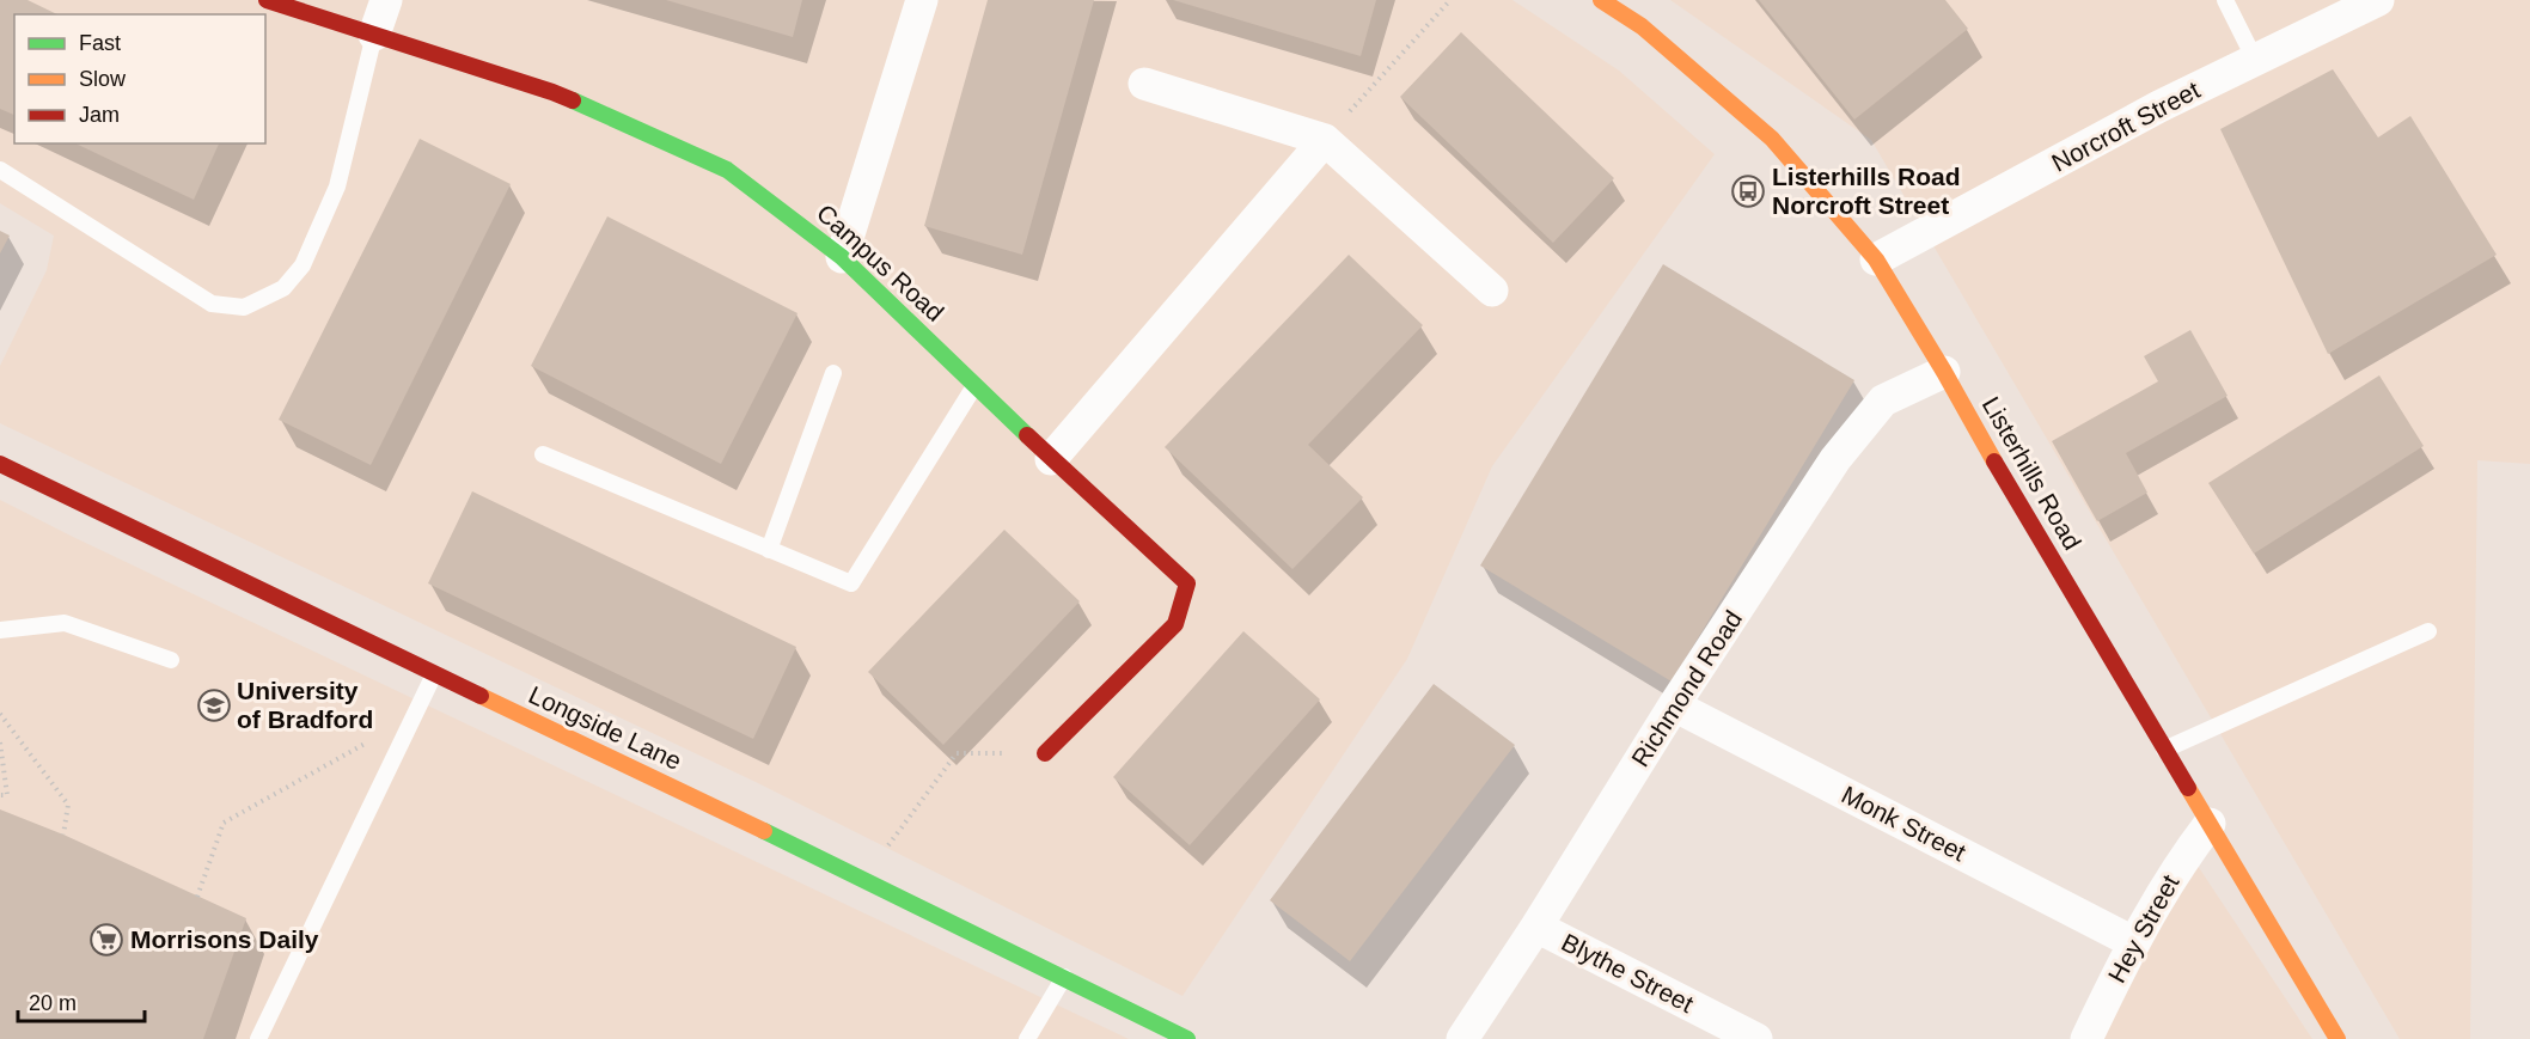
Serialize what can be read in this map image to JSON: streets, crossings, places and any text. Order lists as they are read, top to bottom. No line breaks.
{"streets":{"street":["Norcroft Street","Campus Road","Listerhills Road","Richmond Road","Longside Lane","Monk Street","Hey Street","Blythe Street"]},"crossings":[["Norcroft Street","Listerhills Road"],["Listerhills Road","Richmond Road"],["Listerhills Road","Hey Street"],["Richmond Road","Monk Street"],["Richmond Road","Blythe Street"],["Monk Street","Hey Street"]],"places":{"bus stop":["Listerhills Road Norcroft Street"],"school or university":["University of Bradford"],"supermarket":["Morrisons Daily"]},"legend":["Fast","Slow","Jam"],"scale_bar":"20 m"}
